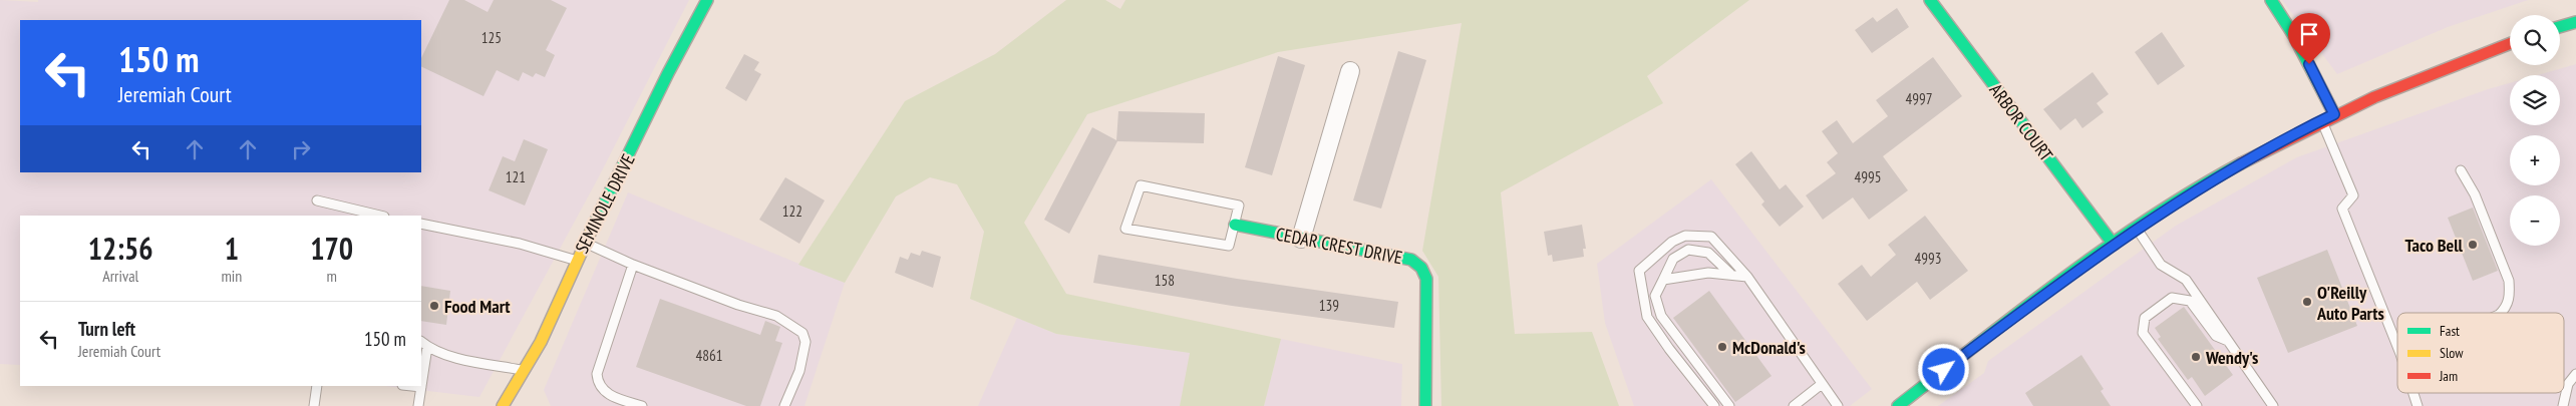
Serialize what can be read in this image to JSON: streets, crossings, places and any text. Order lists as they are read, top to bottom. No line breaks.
{"streets":{"street":["ARBOR COURT","SEMINOLE DRIVE","CEDAR CREST DRIVE"]},"places":["Taco Bell","O'Reilly Auto Parts","Food Mart","McDonald's","Wendy's"],"house_numbers":["125","4997","121","4995","122","4993","158","139","4861"],"legend":["Fast","Slow","Jam"],"page":{"map_buttons":["+","−"],"turn":["150 m","Jeremiah Court"],"eta":["12:56","Arrival","1","min","170","m"],"list":[{"name":"Turn left","note":"Jeremiah Court","value":"150 m"}]}}
